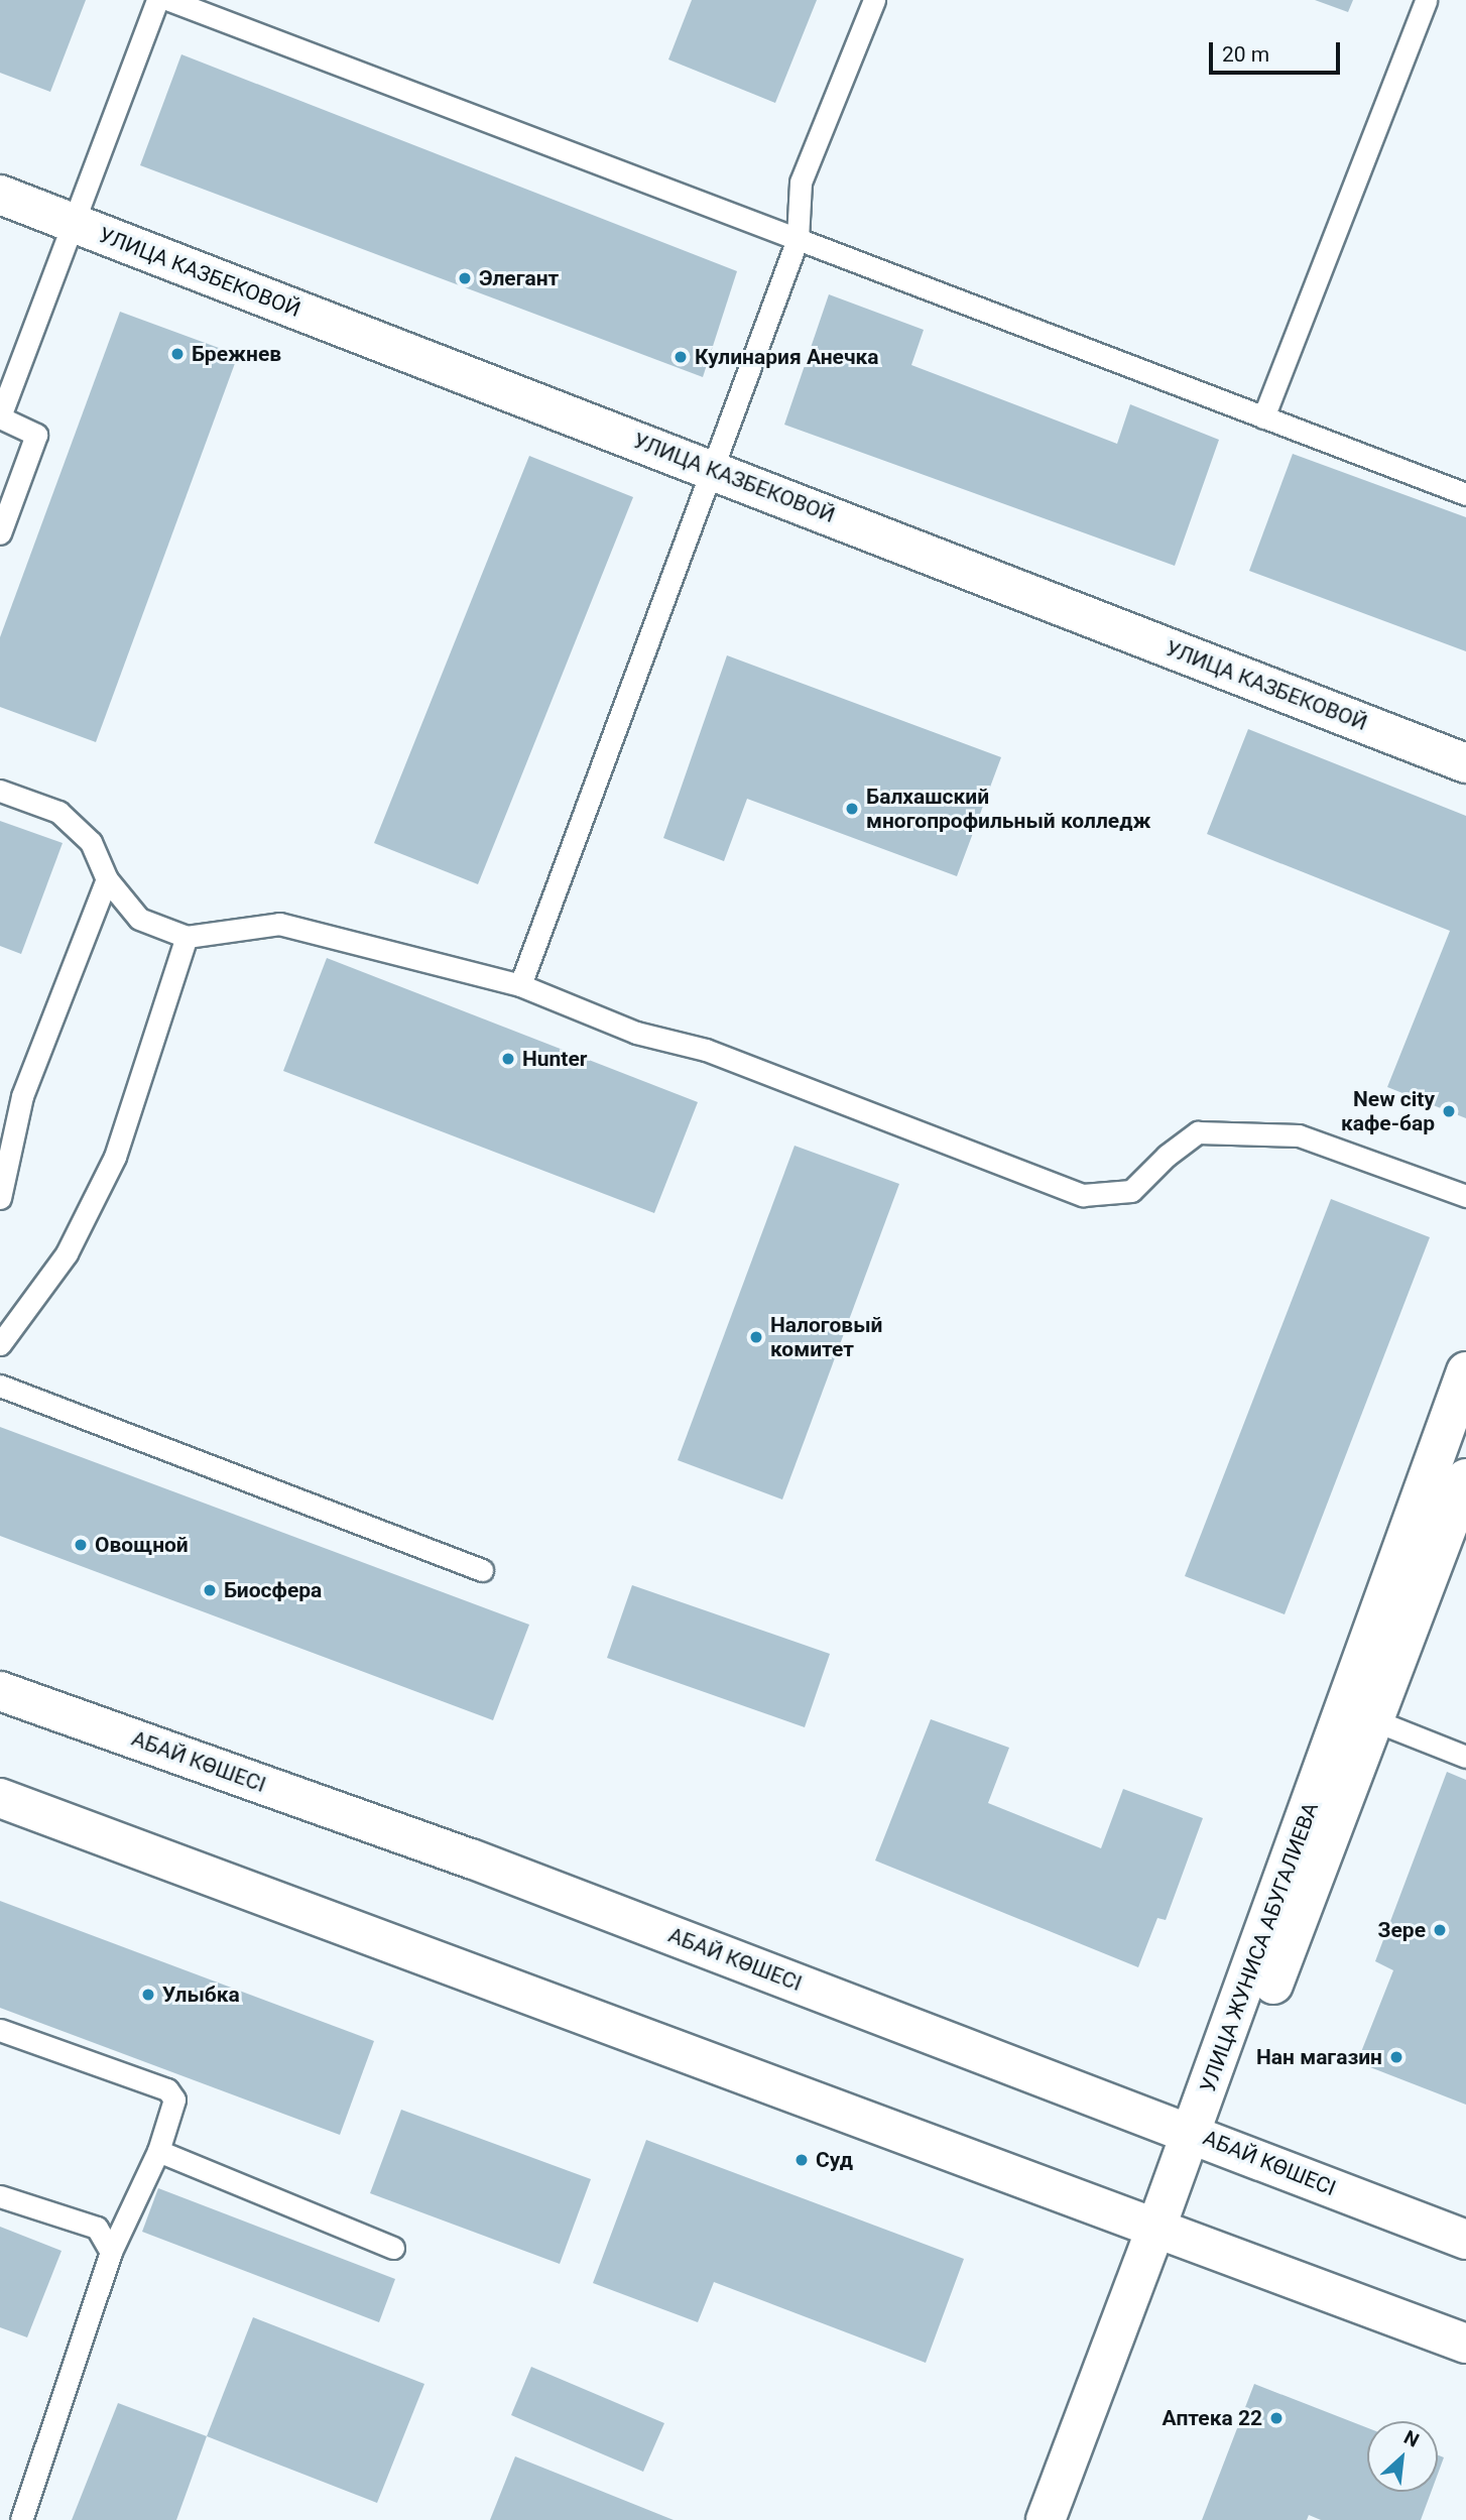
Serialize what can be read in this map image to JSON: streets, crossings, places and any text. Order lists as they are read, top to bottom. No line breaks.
{"streets":{"main road":["УЛИЦА КАЗБЕКОВОЙ","АБАЙ КӨШЕСІ","УЛИЦА ЖУНИСА АБУГАЛИЕВА"]},"crossings":[["АБАЙ КӨШЕСІ","УЛИЦА ЖУНИСА АБУГАЛИЕВА"]],"places":["Элегант","Брежнев","Кулинария Анечка","Балхашский многопрофильный колледж","Hunter","New city кафе-бар","Налоговый комитет","Овощной","Биосфера","Зере","Улыбка","Нан магазин","Суд","Аптека 22"],"scale_bar":"20 m","north":"top right"}
